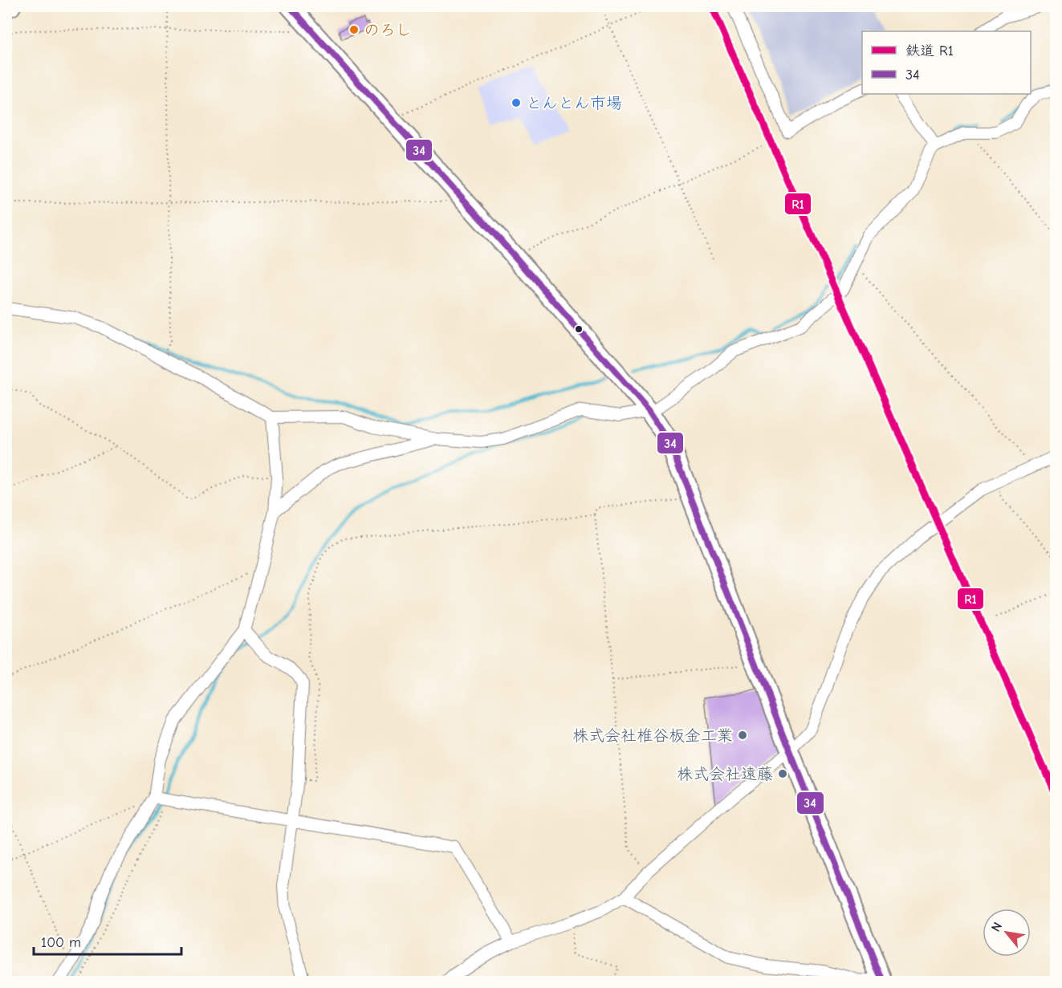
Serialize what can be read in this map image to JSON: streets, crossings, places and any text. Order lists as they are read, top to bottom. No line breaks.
{"places":["のろし","とんとん市場","株式会社椎谷板金工業","株式会社遠藤"],"lines":["rail line R1","transit line 34"],"legend":["鉄道 R1","34"],"scale_bar":"100 m","north":"top left"}
